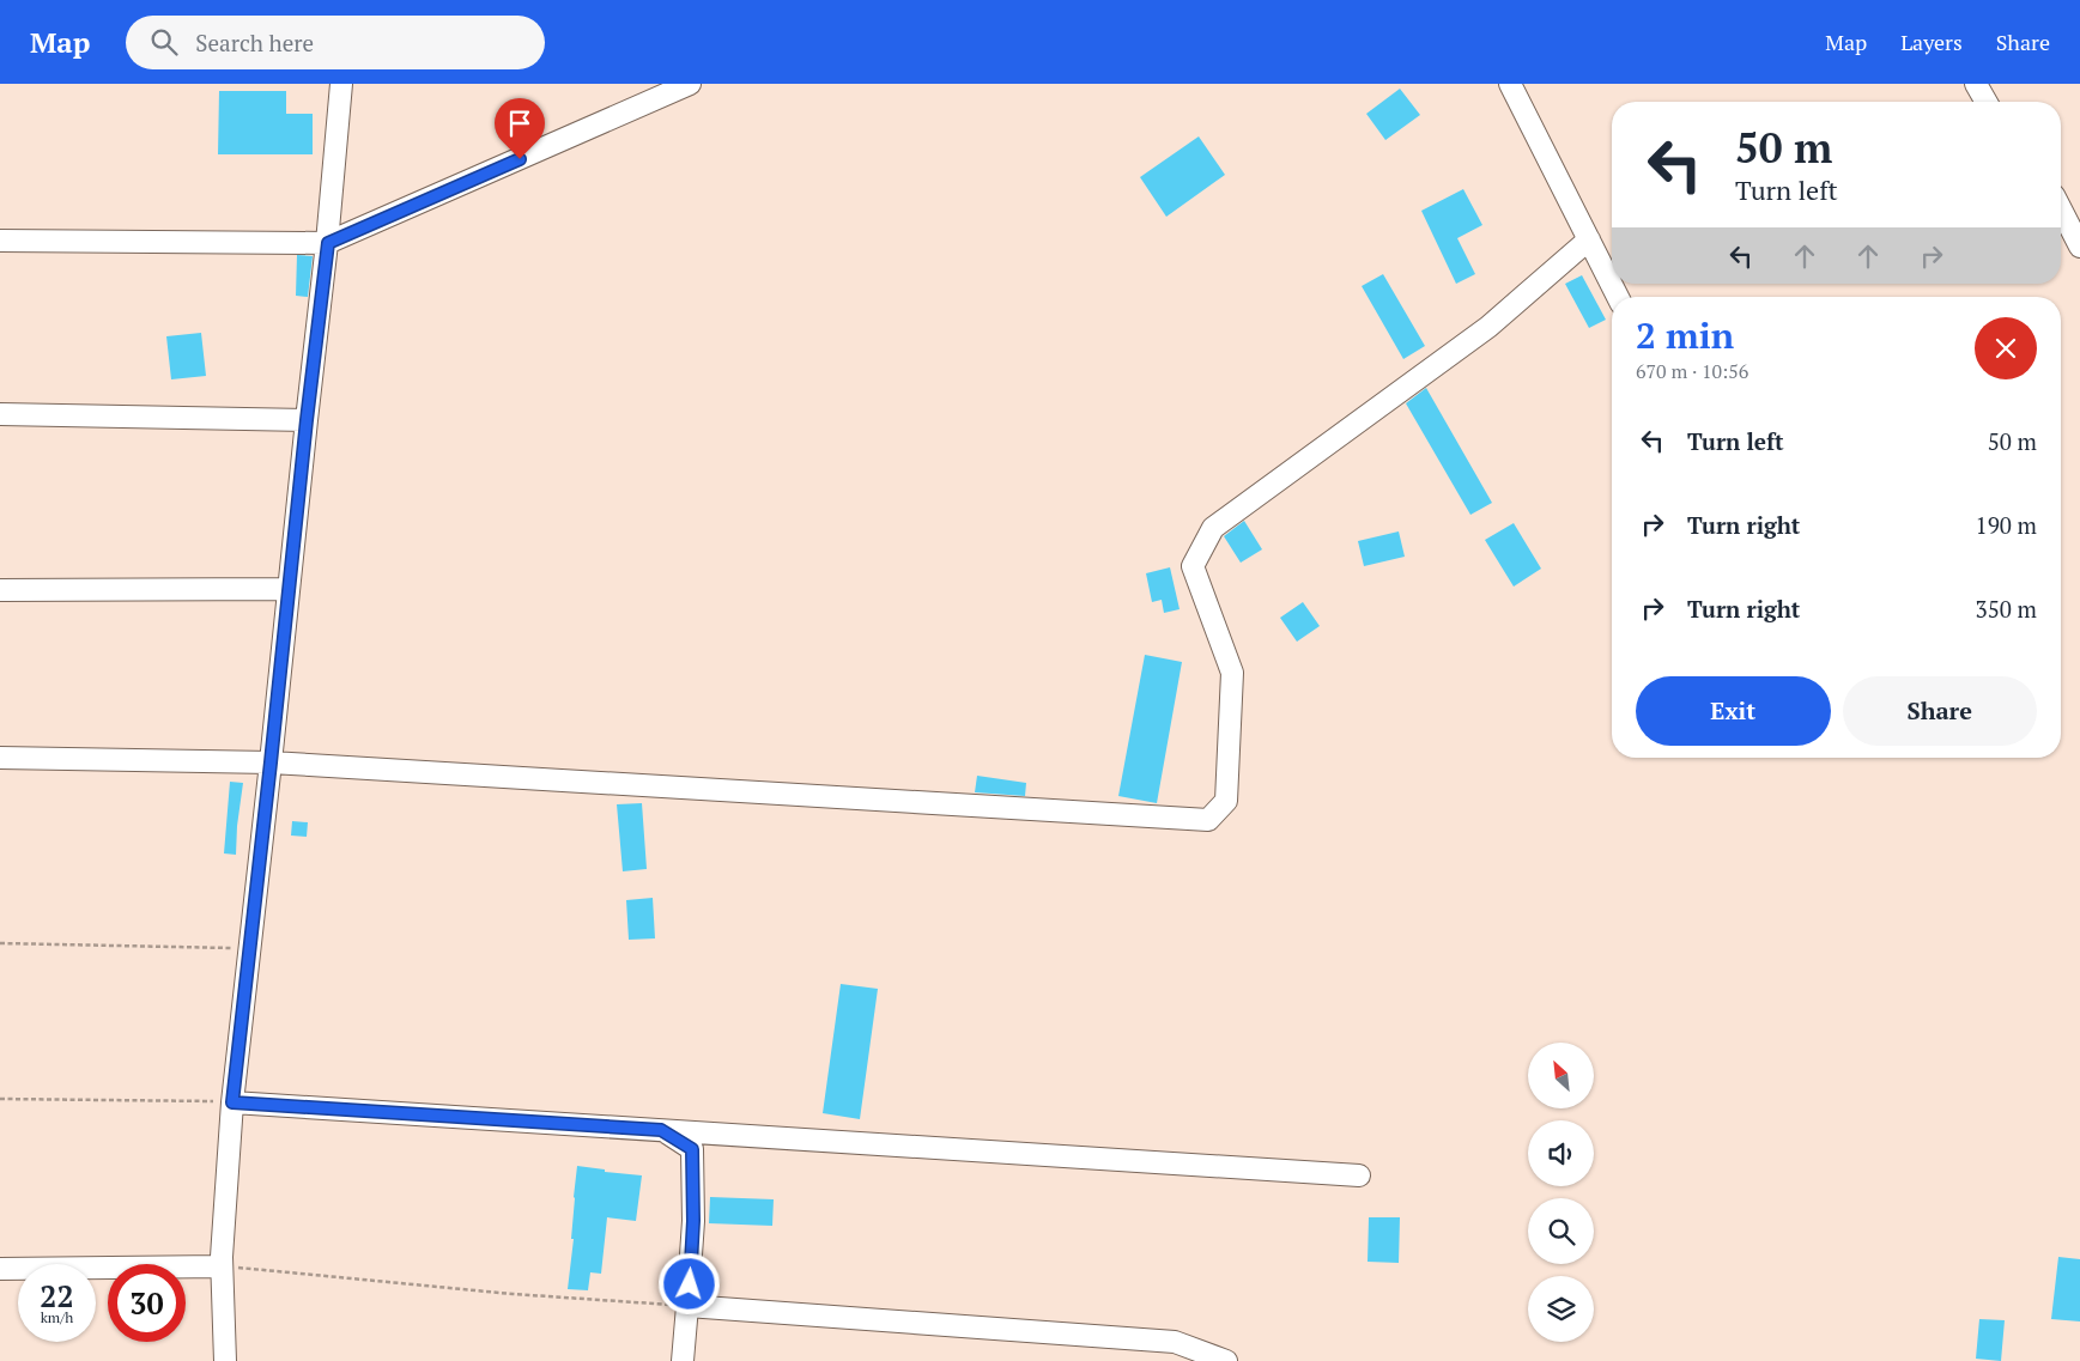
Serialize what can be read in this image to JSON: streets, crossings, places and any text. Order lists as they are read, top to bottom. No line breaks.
{"north":"top left","page":{"header":"Map","search":"Search here","nav":["Map","Layers","Share"],"turn":["50 m","Turn left"],"heading":["2 min","670 m · 10:56"],"list":[{"name":"Turn left","value":"50 m"},{"name":"Turn right","value":"190 m"},{"name":"Turn right","value":"350 m"}],"buttons":["Exit","Share"],"speed":"22 km/h","limit":"30"}}
